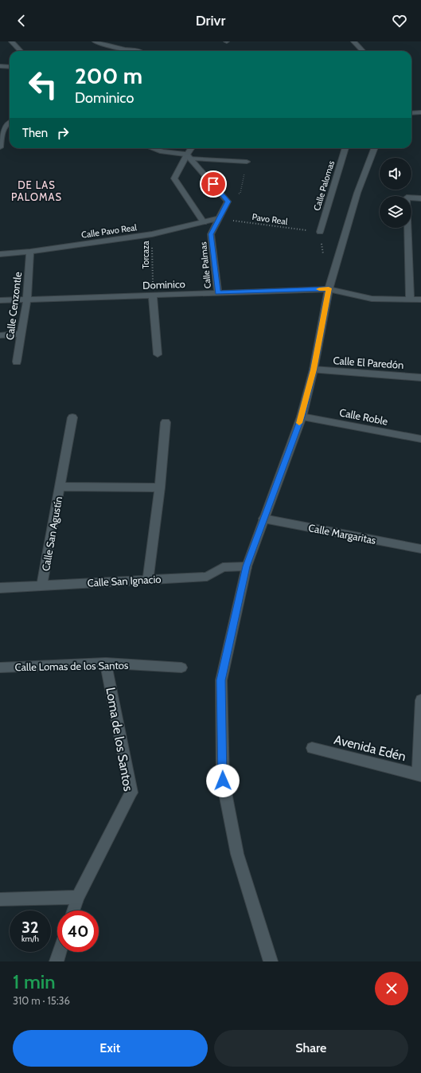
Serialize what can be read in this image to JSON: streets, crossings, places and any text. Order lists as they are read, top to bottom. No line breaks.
{"streets":{"street":["Calle Palomas","Calle Pavo Real","Calle Palmas","Dominico","Calle Cenzontle","Calle El Paredón","Calle Roble","Calle San Agustín","Calle Margaritas","Calle San Ignacio","Calle Lomas de los Santos","Loma de los Santos","Avenida Edén"],"path":["Pavo Real","Torcaza"]},"crossings":[["Calle Palomas","Pavo Real"],["Pavo Real","Calle Pavo Real"],["Pavo Real","Calle Palmas"],["Calle Pavo Real","Torcaza"],["Calle Pavo Real","Calle Palmas"],["Calle Pavo Real","Calle Cenzontle"],["Torcaza","Dominico"],["Calle Palmas","Dominico"],["Dominico","Calle Cenzontle"],["Calle San Agustín","Calle San Ignacio"],["Calle Lomas de los Santos","Loma de los Santos"]],"districts":["DE LAS PALOMAS"],"page":{"header":"Drivr","turn":["200 m","Dominico"],"then":"Then","speed":"32 km/h","limit":"40","heading":["1 min","310 m · 15:36"],"buttons":["Exit","Share"]}}
